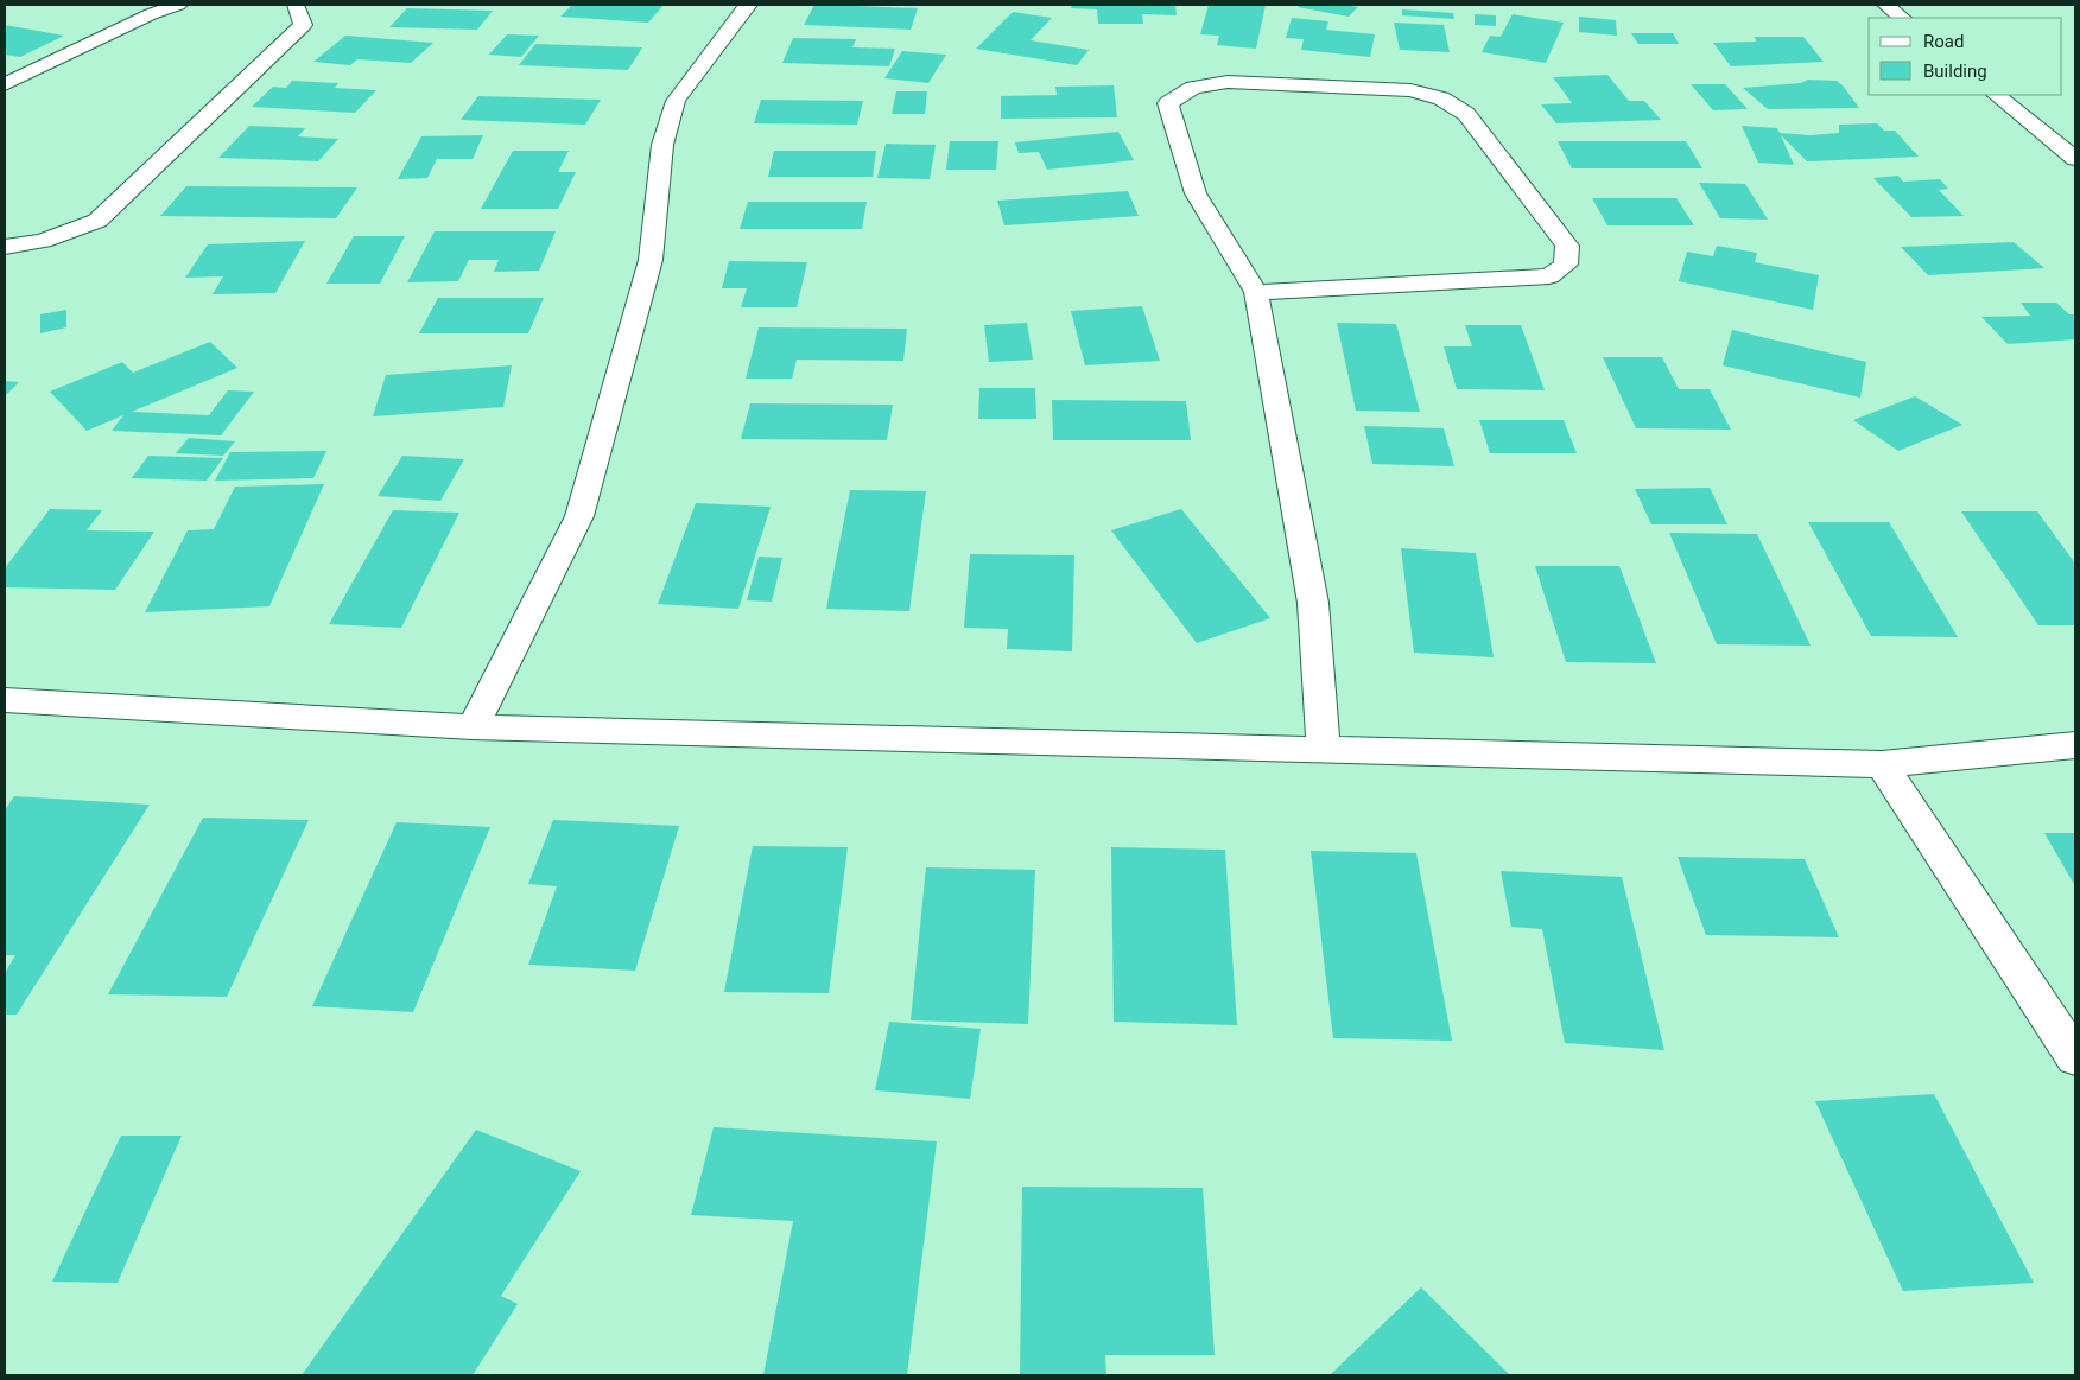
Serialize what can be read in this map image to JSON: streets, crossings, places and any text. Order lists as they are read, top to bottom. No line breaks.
{"legend":["Road","Building"]}
